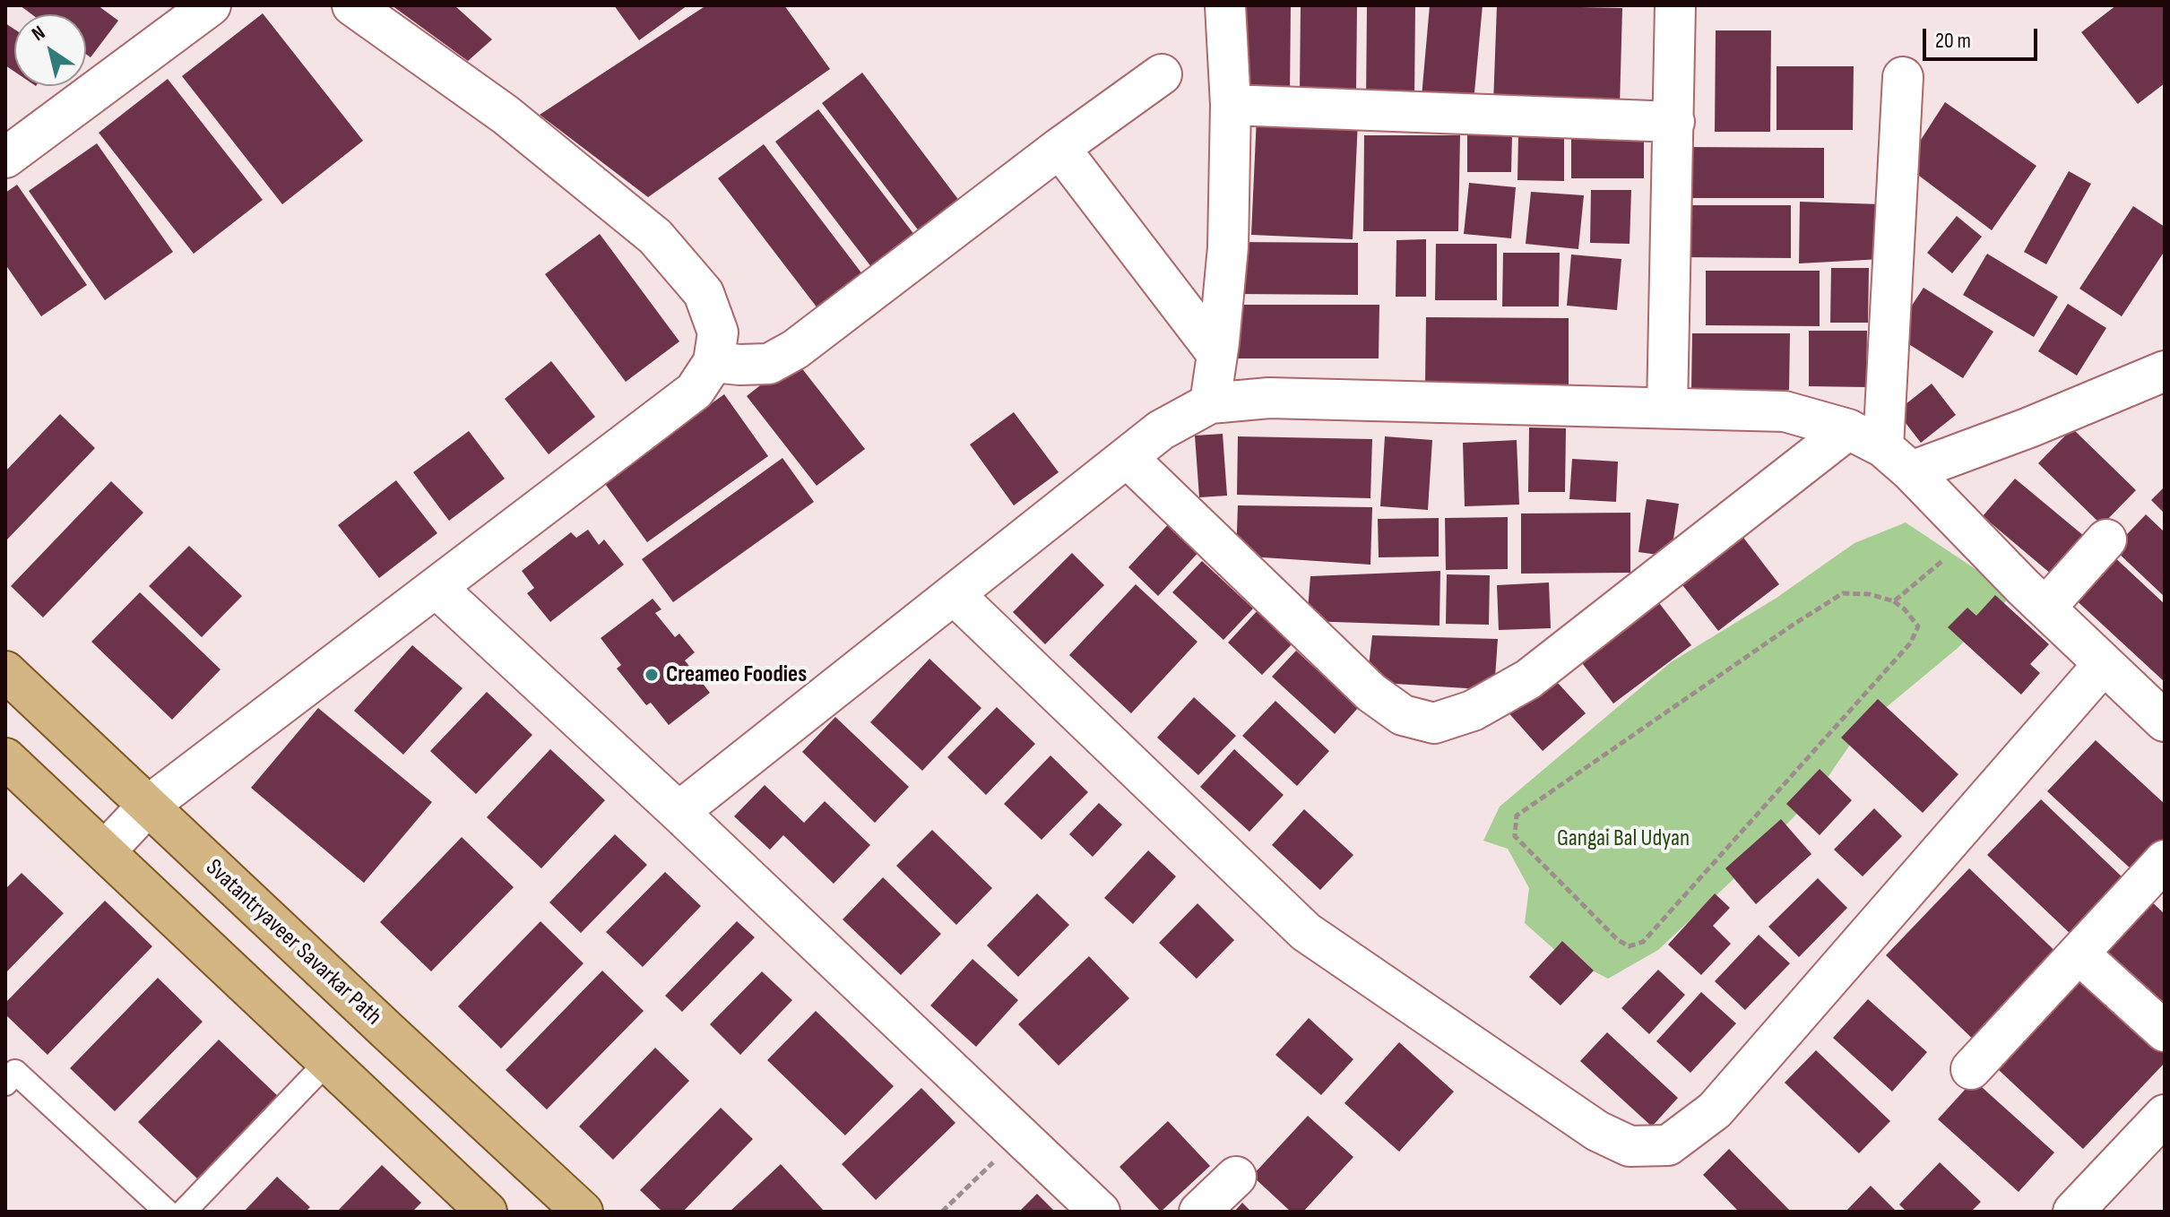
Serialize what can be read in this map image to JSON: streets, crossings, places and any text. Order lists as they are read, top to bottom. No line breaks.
{"streets":{"main road":["Svatantryaveer Savarkar Path"]},"parks":["Gangai Bal Udyan"],"places":["Creameo Foodies"],"scale_bar":"20 m","north":"top left"}
